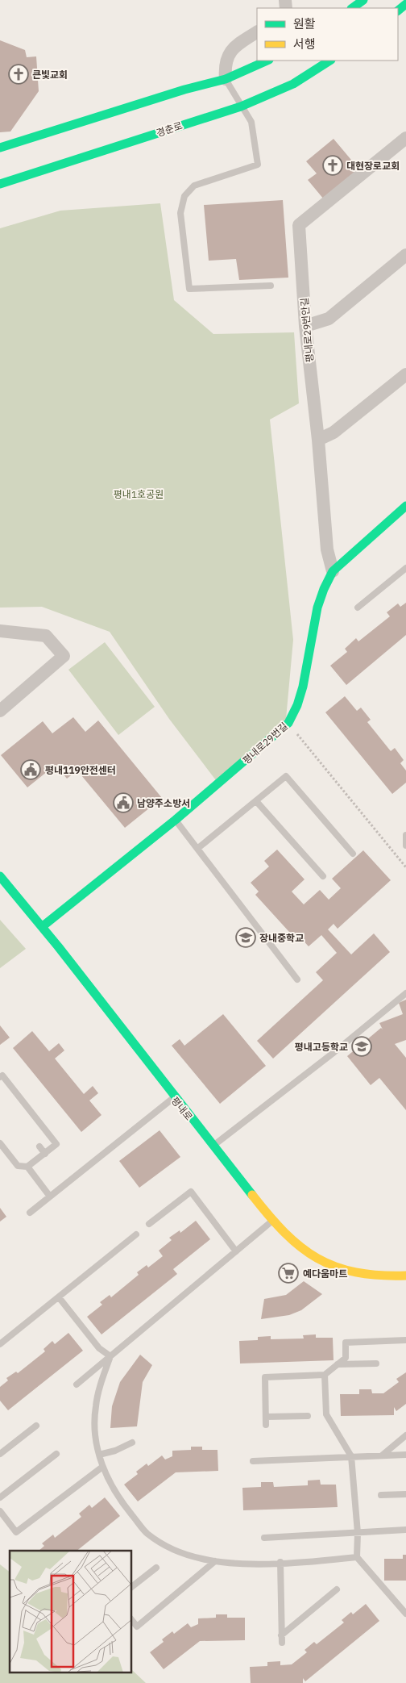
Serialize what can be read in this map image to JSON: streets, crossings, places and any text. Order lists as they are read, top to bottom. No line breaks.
{"streets":{"street":["경춘로","평내로29번안길","평내로29번길","평내로"]},"crossings":[["평내로29번안길","평내로29번길"],["평내로29번길","평내로"]],"parks":["평내1호공원"],"places":{"church":["큰빛교회","대현장로교회"],"public building":["평내119안전센터","남양주소방서"],"school or university":["장내중학교","평내고등학교"],"supermarket":["예다움마트"]},"legend":["원활","서행"]}
